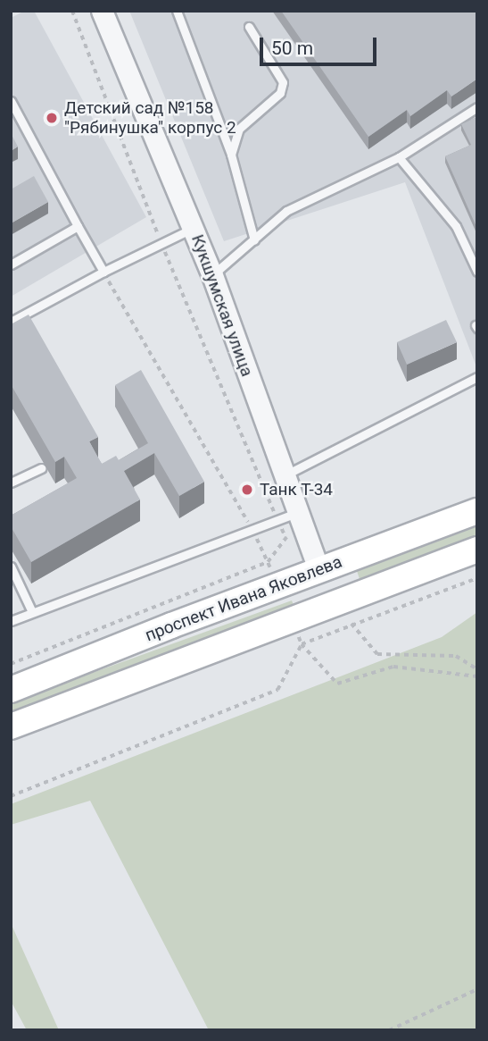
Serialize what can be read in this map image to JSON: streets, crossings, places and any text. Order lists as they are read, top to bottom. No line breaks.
{"streets":{"main road":["Кукшумская улица","проспект Ивана Яковлева"]},"crossings":[["Кукшумская улица","проспект Ивана Яковлева"]],"places":["Детский сад №158 \"Рябинушка\" корпус 2","Танк Т-34"],"scale_bar":"50 m"}
